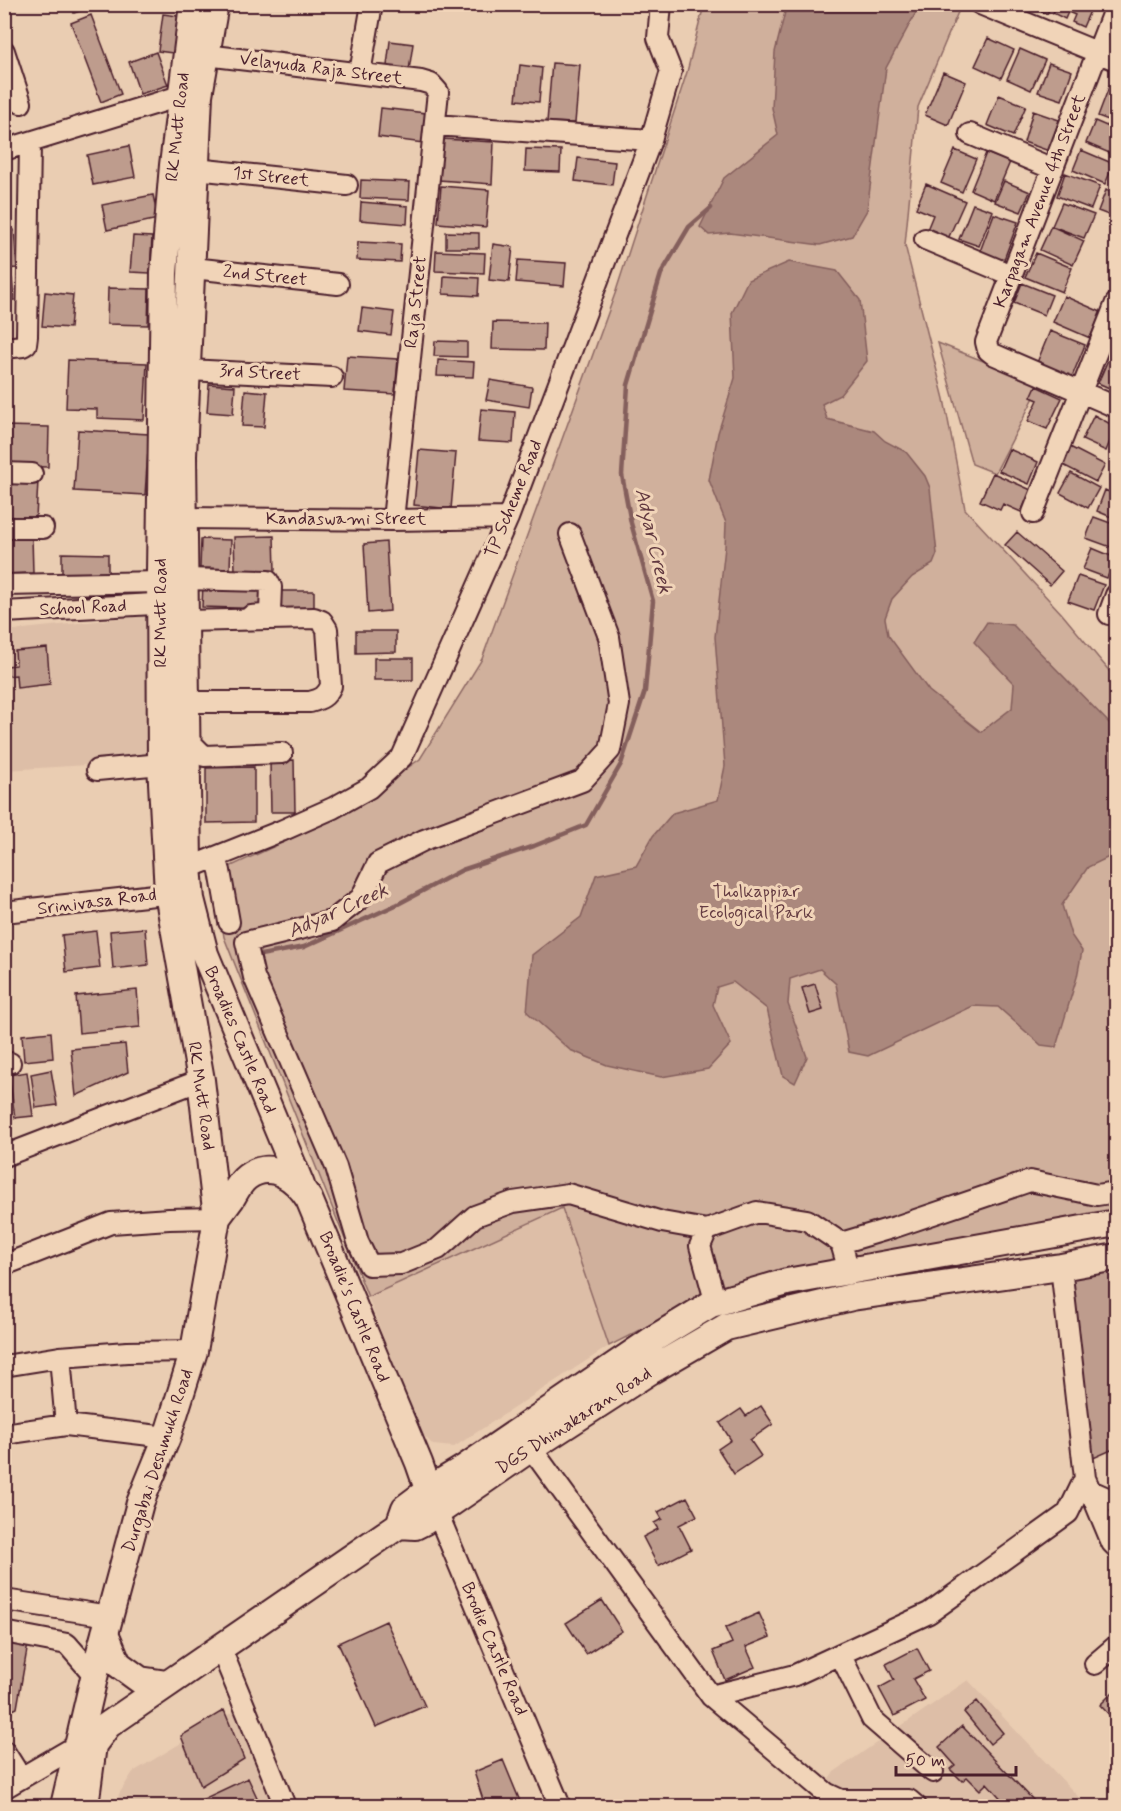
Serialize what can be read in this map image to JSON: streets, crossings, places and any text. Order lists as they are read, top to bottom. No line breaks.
{"streets":{"main road":["RK Mutt Road","Broadies Castle Road","Broadie's Castle Road","DGS Dhinakaran Road","Durgabai Deshmukh Road"],"street":["Velayuda Raja Street","1st Street","Karpagam Avenue 4th Street","2nd Street","Raja Street","3rd Street","TP Scheme Road","Kandaswami Street","School Road","Srinivasa Road","Brodie Castle Road"]},"crossings":[["Velayuda Raja Street","RK Mutt Road"],["Velayuda Raja Street","Raja Street"],["RK Mutt Road","1st Street"],["RK Mutt Road","2nd Street"],["RK Mutt Road","3rd Street"],["RK Mutt Road","TP Scheme Road"],["RK Mutt Road","Kandaswami Street"],["RK Mutt Road","School Road"],["RK Mutt Road","Srinivasa Road"],["RK Mutt Road","Broadies Castle Road"],["RK Mutt Road","Durgabai Deshmukh Road"],["Raja Street","Kandaswami Street"],["TP Scheme Road","Kandaswami Street"],["TP Scheme Road","Srinivasa Road"],["TP Scheme Road","Broadies Castle Road"],["Srinivasa Road","Broadies Castle Road"],["Broadies Castle Road","Broadie's Castle Road"],["Broadie's Castle Road","DGS Dhinakaran Road"],["Broadie's Castle Road","Brodie Castle Road"],["DGS Dhinakaran Road","Brodie Castle Road"]],"water":["Adyar Creek"],"parks":["Tholkappiar Ecological Park"],"scale_bar":"50 m"}
